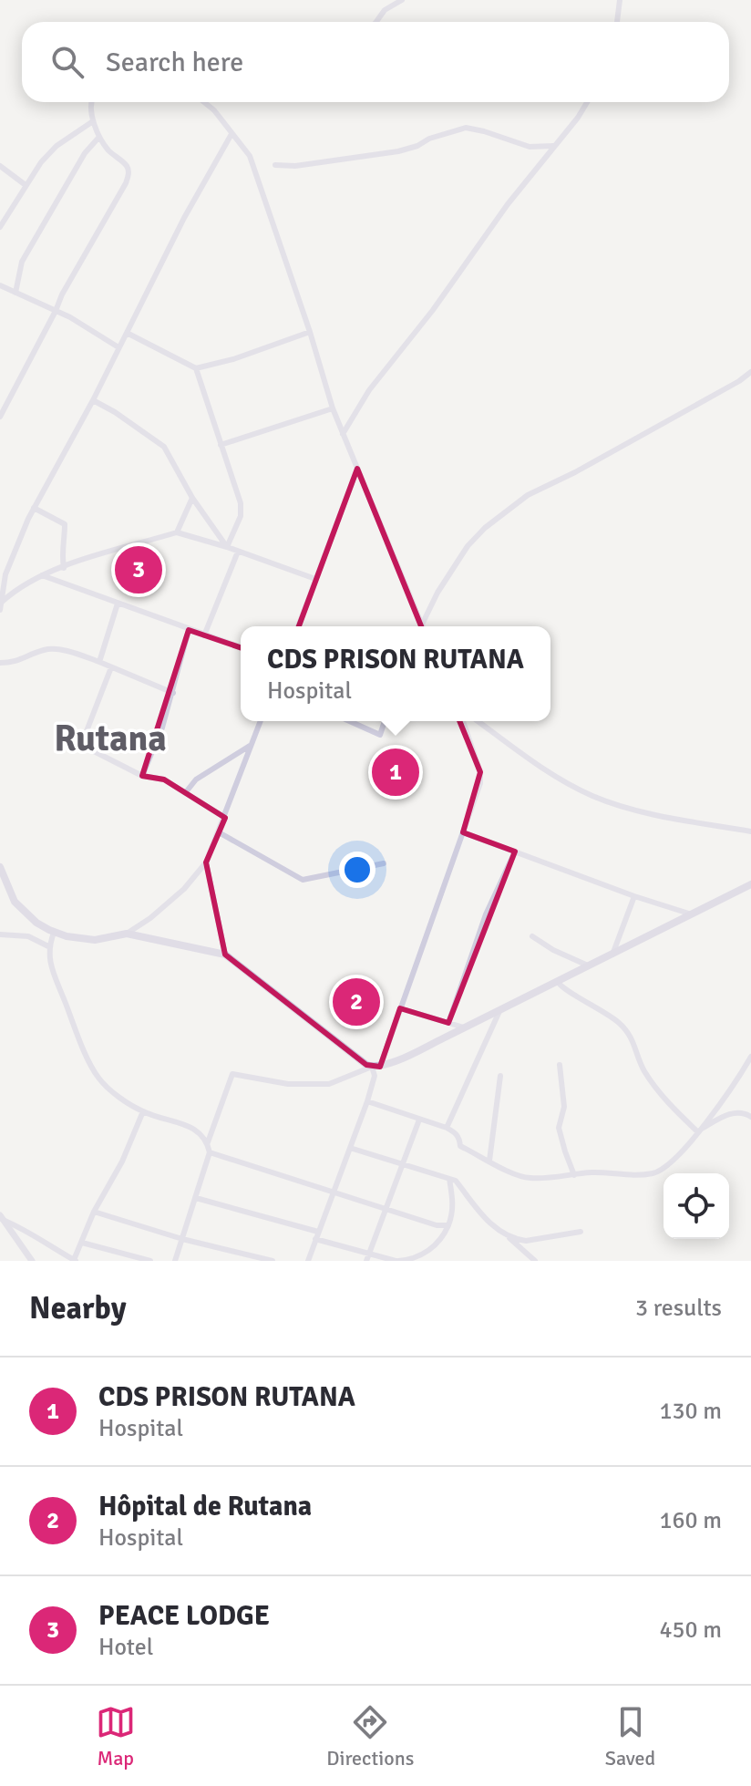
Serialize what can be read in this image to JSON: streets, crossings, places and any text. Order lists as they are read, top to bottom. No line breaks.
{"districts":["Rutana"],"page":{"search":"Search here","pins":["3","1","2"],"popup":["CDS PRISON RUTANA","Hospital"],"heading":["Nearby","3 results"],"list":[{"mark":"1","name":"CDS PRISON RUTANA","note":"Hospital","value":"130 m"},{"mark":"2","name":"Hôpital de Rutana","note":"Hospital","value":"160 m"},{"mark":"3","name":"PEACE LODGE","note":"Hotel","value":"450 m"}],"nav":["Map","Directions","Saved"]}}
